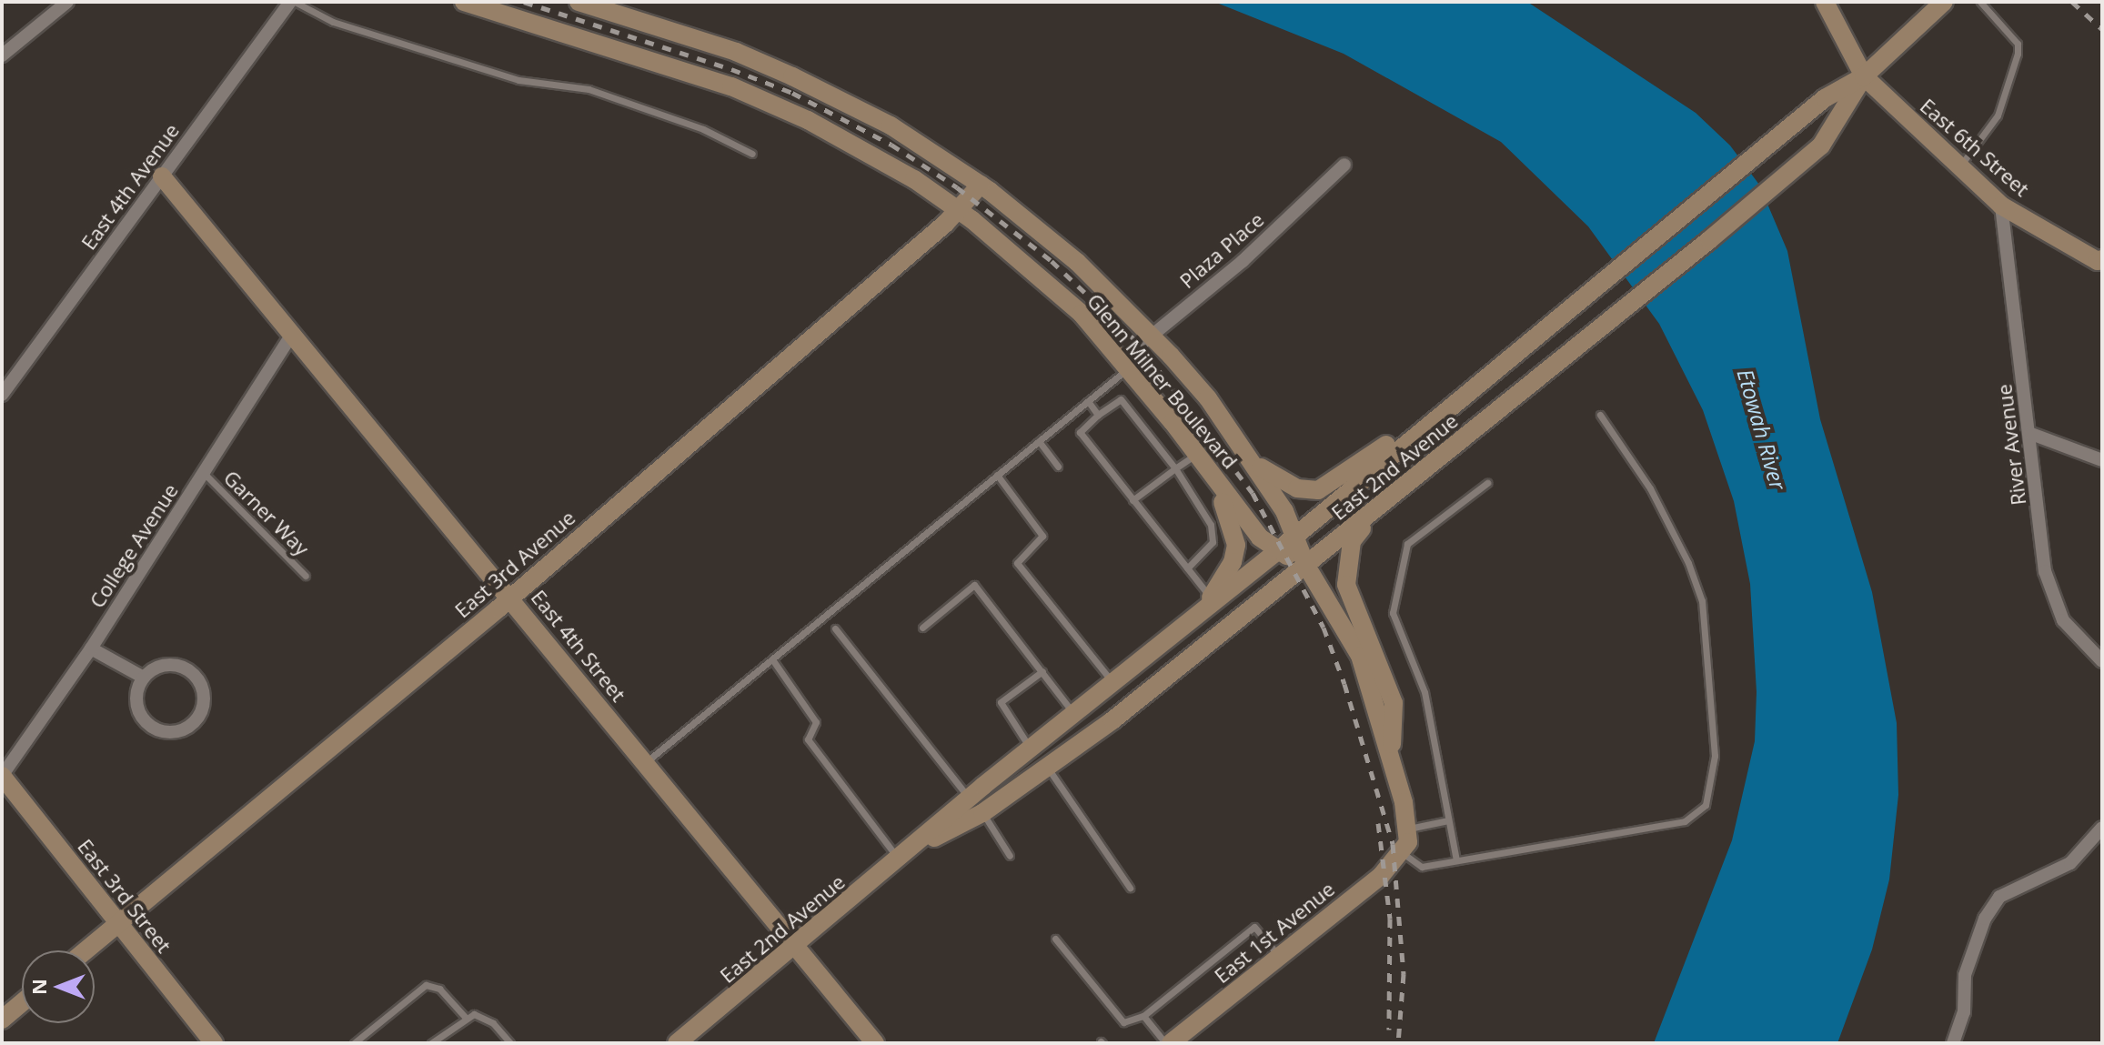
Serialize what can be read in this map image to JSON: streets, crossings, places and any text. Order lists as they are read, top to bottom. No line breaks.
{"streets":{"street":["East 6th Street","East 4th Avenue","Plaza Place","Glenn Milner Boulevard","River Avenue","East 2nd Avenue","College Avenue","East 3rd Avenue","East 4th Street","East 3rd Street","East 1st Avenue"],"lane":["Garner Way"]},"crossings":[["East 6th Street","River Avenue"],["East 6th Street","East 2nd Avenue"],["East 4th Avenue","East 4th Street"],["Plaza Place","Glenn Milner Boulevard"],["Glenn Milner Boulevard","East 2nd Avenue"],["Glenn Milner Boulevard","East 3rd Avenue"],["Glenn Milner Boulevard","East 1st Avenue"],["East 2nd Avenue","East 4th Street"],["Garner Way","College Avenue"],["College Avenue","East 4th Street"],["College Avenue","East 3rd Street"],["East 3rd Avenue","East 4th Street"],["East 3rd Avenue","East 3rd Street"]],"water":["Etowah River"],"north":"left"}
